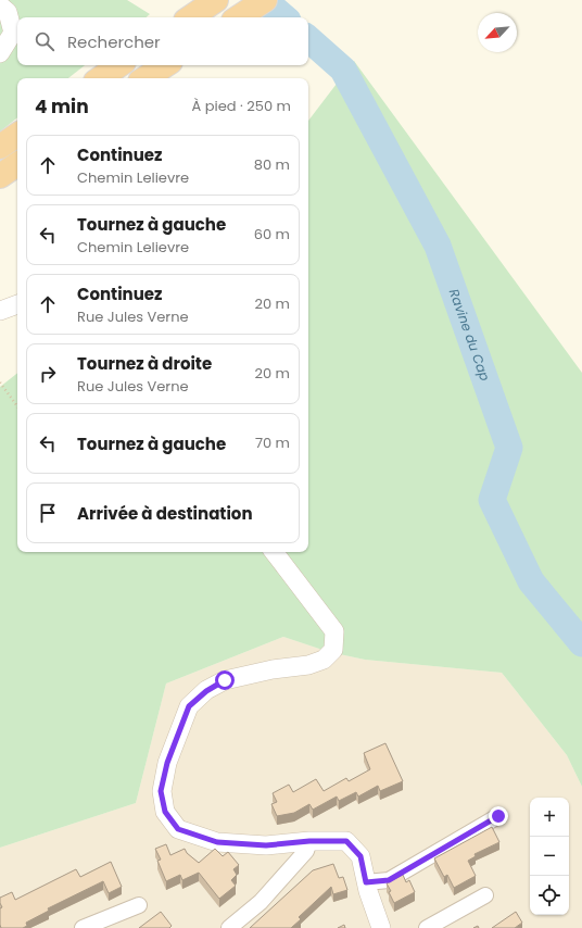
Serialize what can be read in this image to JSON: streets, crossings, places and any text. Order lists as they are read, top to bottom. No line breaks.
{"water":["Ravine du Cap"],"north":"bottom left","page":{"search":"Rechercher","heading":["4 min","À pied · 250 m"],"list":[["Continuez","Chemin Lelievre","80 m"],["Tournez à gauche","Chemin Lelievre","60 m"],["Continuez","Rue Jules Verne","20 m"],["Tournez à droite","Rue Jules Verne","20 m"],["Tournez à gauche","70 m"],"Arrivée à destination"],"map_buttons":["+","−"]}}
